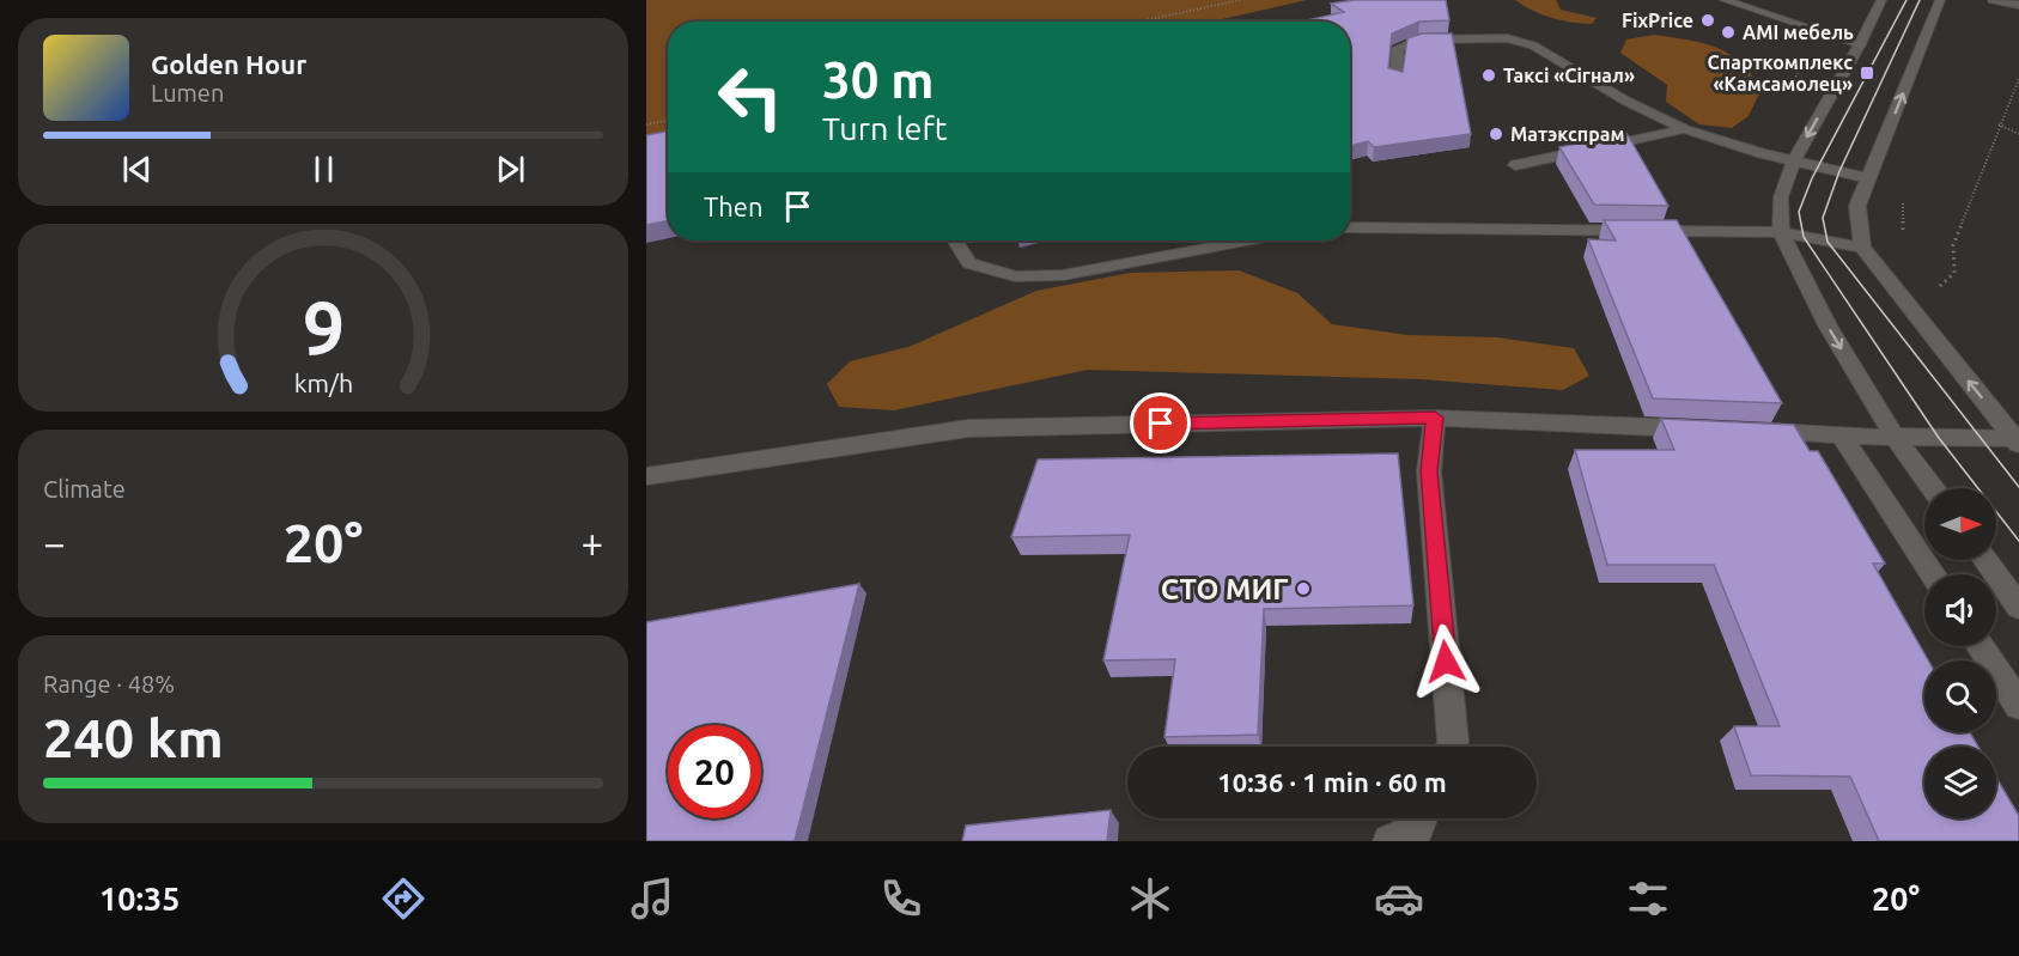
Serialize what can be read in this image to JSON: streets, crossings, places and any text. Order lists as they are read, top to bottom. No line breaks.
{"places":{"other":["FixPrice","AMI мебель","Таксі «Сігнал»","Матэкспрам","СТО МИГ"],"transit":["Спарткомплекс «Камсамолец»"]},"north":"right","page":{"turn":["30 m","Turn left"],"song":["Golden Hour","Lumen"],"then":"Then","tile":["Climate",["Range · 48%","240 km"]],"heat":["−","20°","+"],"limit":"20","trip":"10:36 · 1 min · 60 m","tabs":["10:35","20°"],"gauge":["9","km/h"]}}
